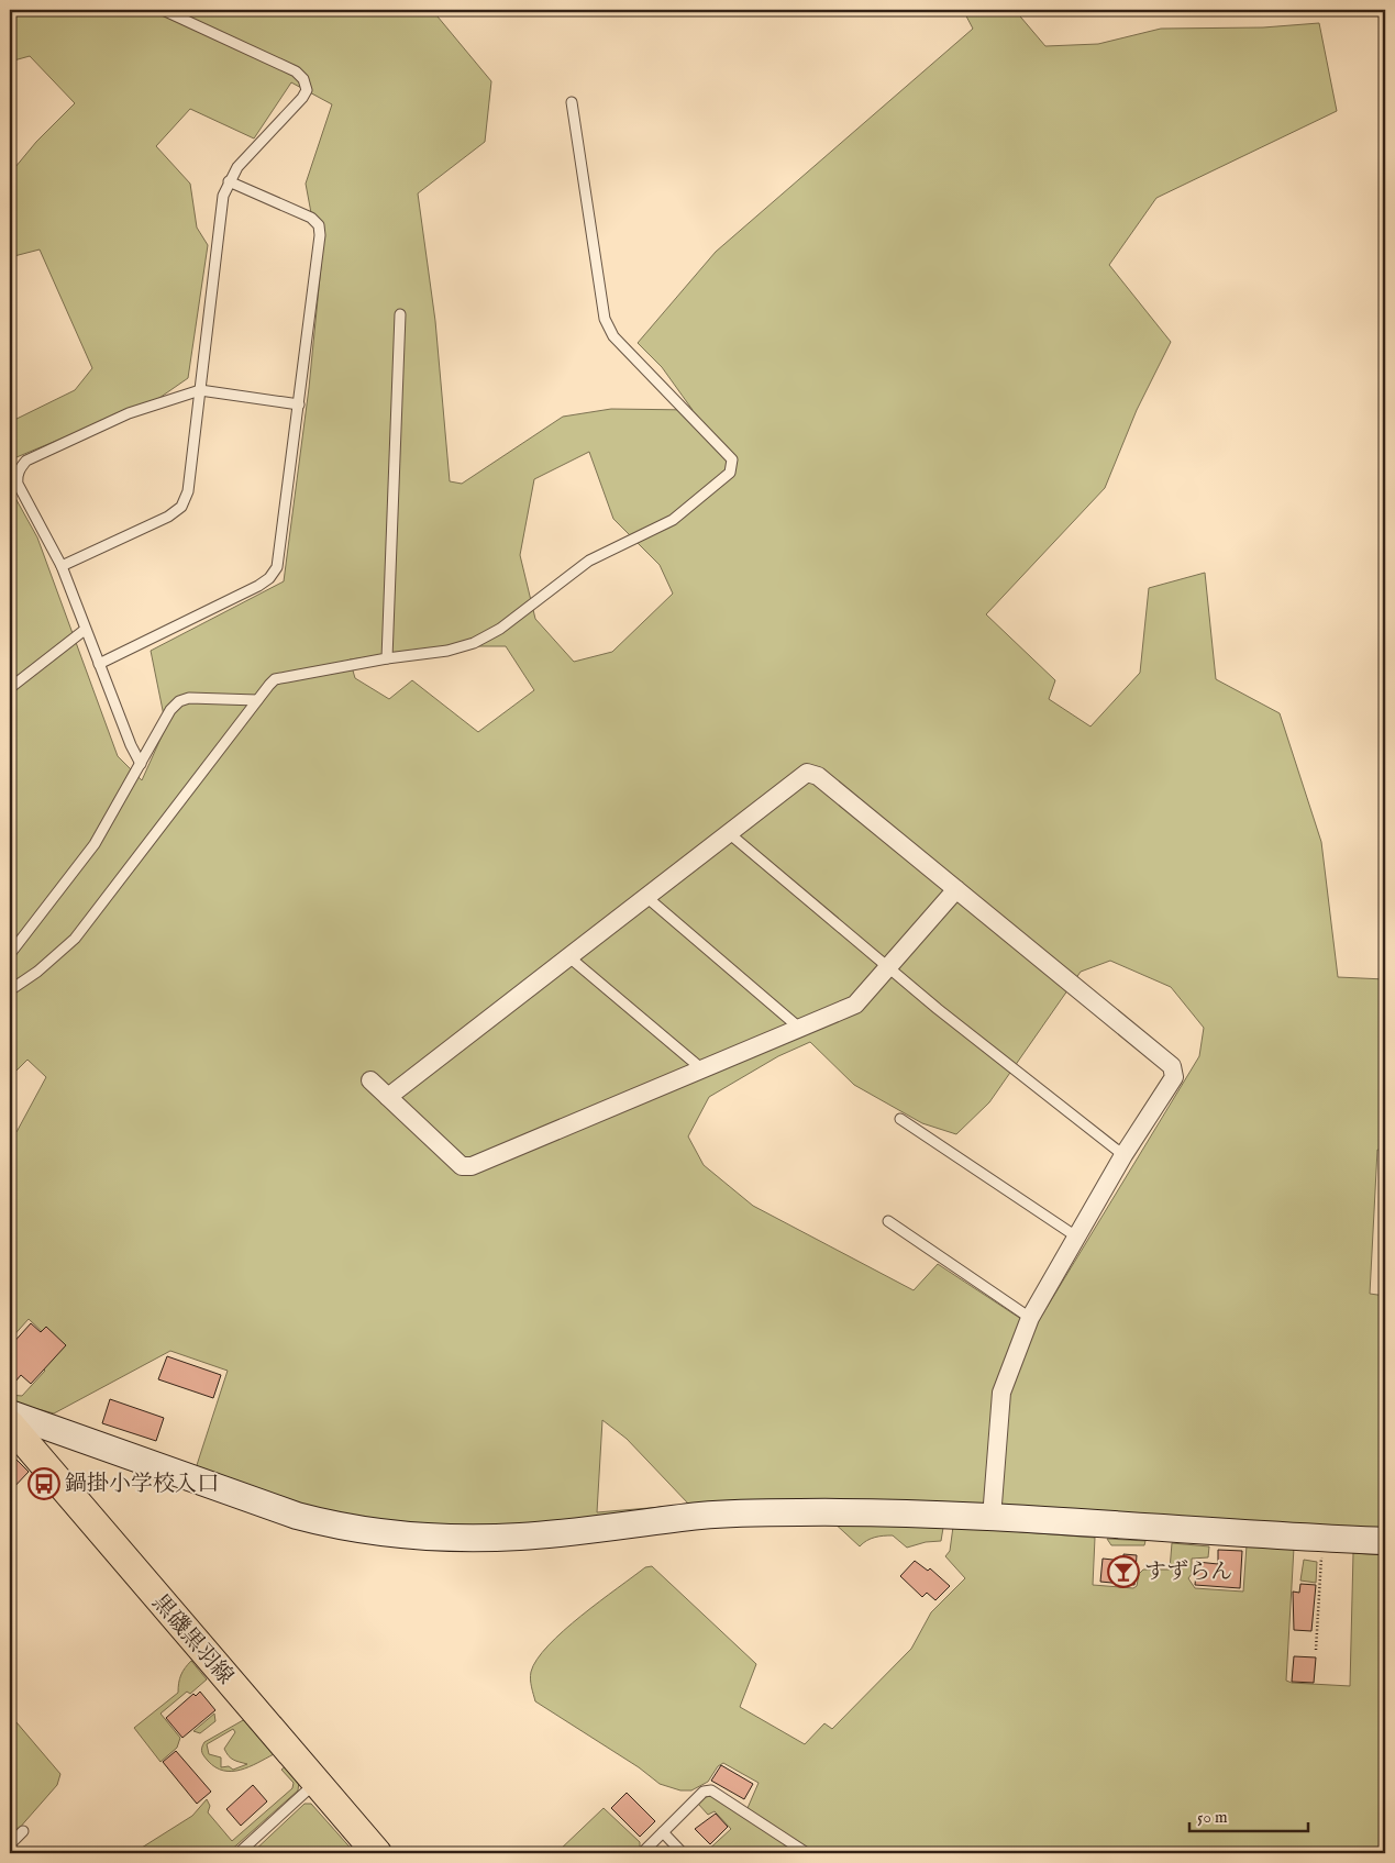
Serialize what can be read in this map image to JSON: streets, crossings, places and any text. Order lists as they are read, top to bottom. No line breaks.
{"streets":{"main road":["黒磯黒羽線"]},"places":{"bus stop":["鍋掛小学校入口"],"bar":["すずらん"]},"scale_bar":"50 m"}
